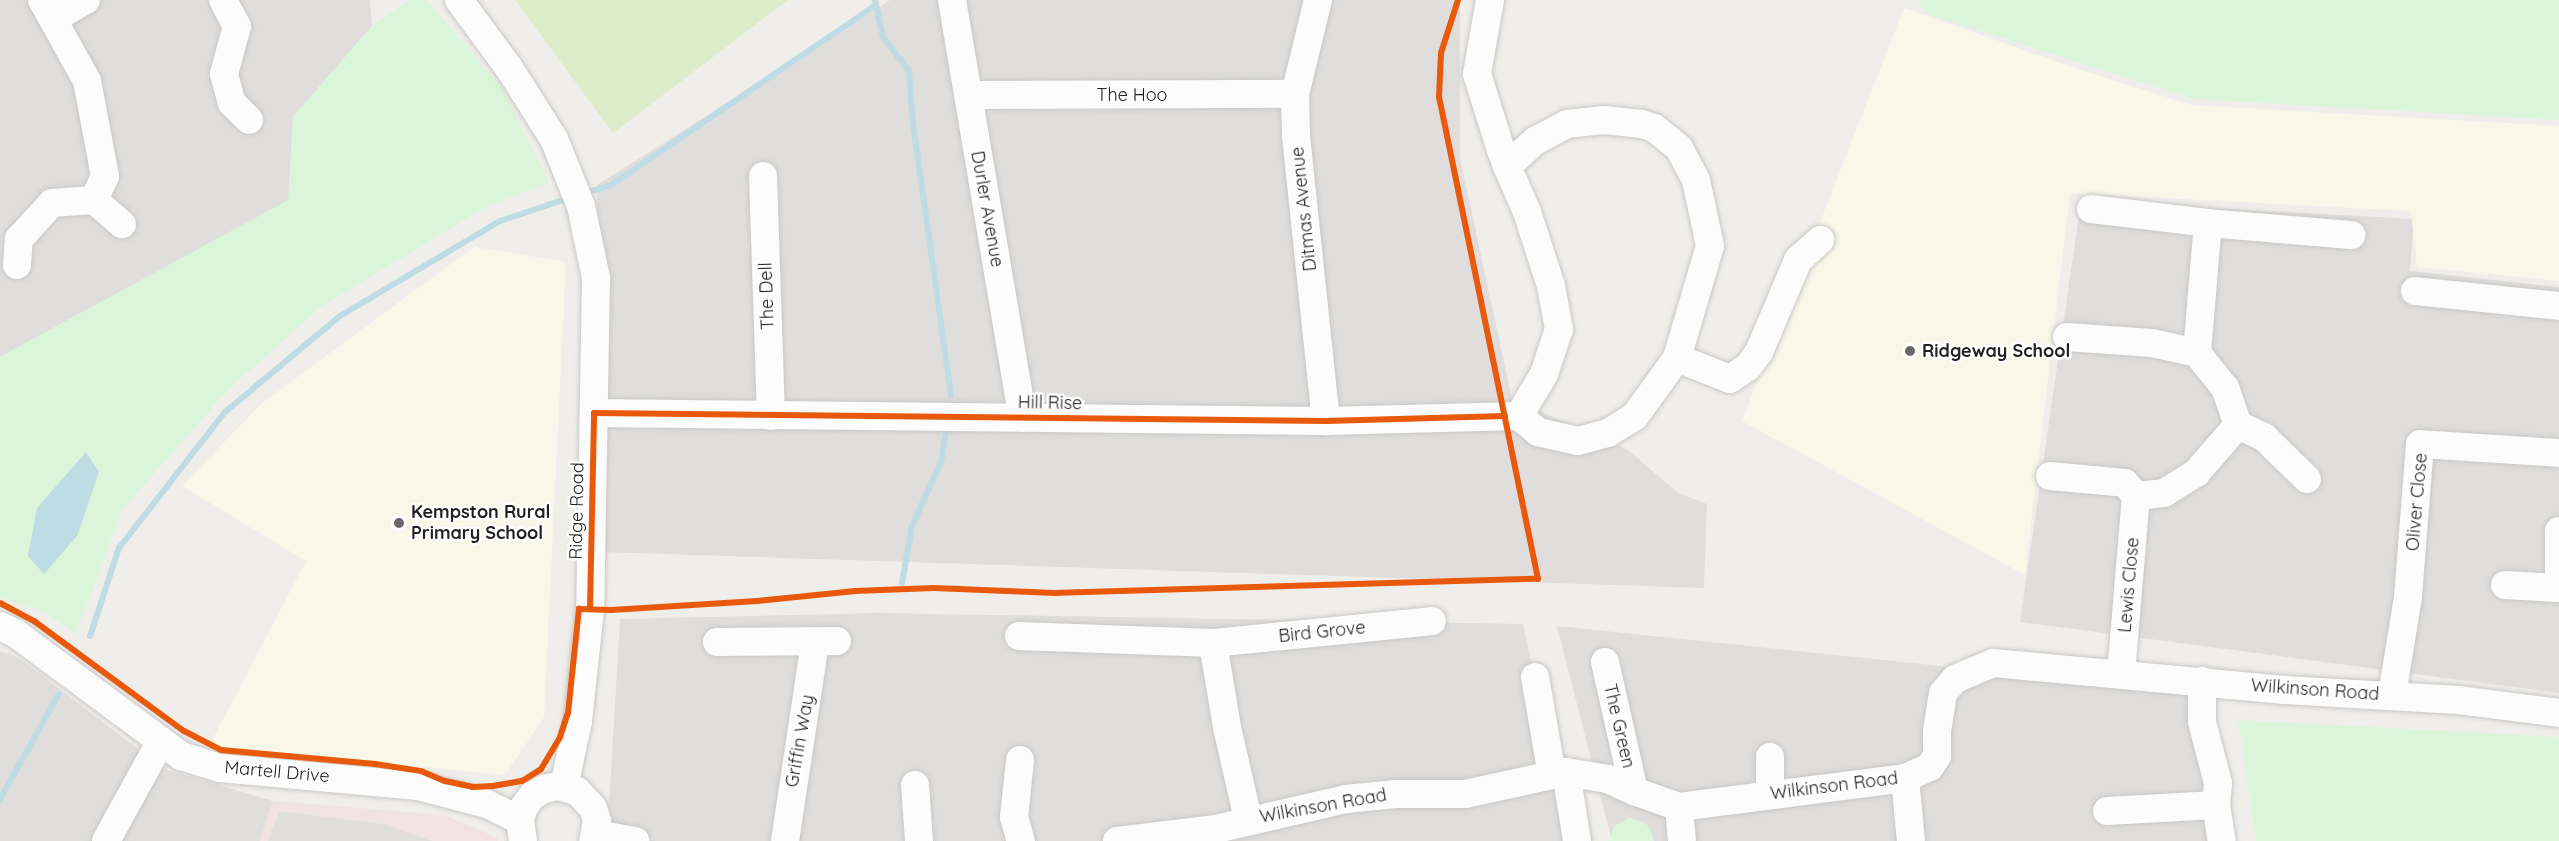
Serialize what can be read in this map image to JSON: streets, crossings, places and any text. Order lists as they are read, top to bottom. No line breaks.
{"streets":{"street":["The Hoo","Durler Avenue","Ditmas Avenue","The Dell","Hill Rise","Oliver Close","Ridge Road","Lewis Close","Bird Grove","Wilkinson Road","The Green","Griffin Way","Martell Drive"]},"crossings":[["The Hoo","Durler Avenue"],["The Hoo","Ditmas Avenue"],["Durler Avenue","Hill Rise"],["Ditmas Avenue","Hill Rise"],["The Dell","Hill Rise"],["Hill Rise","Ridge Road"],["Oliver Close","Wilkinson Road"],["Lewis Close","Wilkinson Road"],["Wilkinson Road","The Green"]],"places":["Ridgeway School","Kempston Rural Primary School"]}
